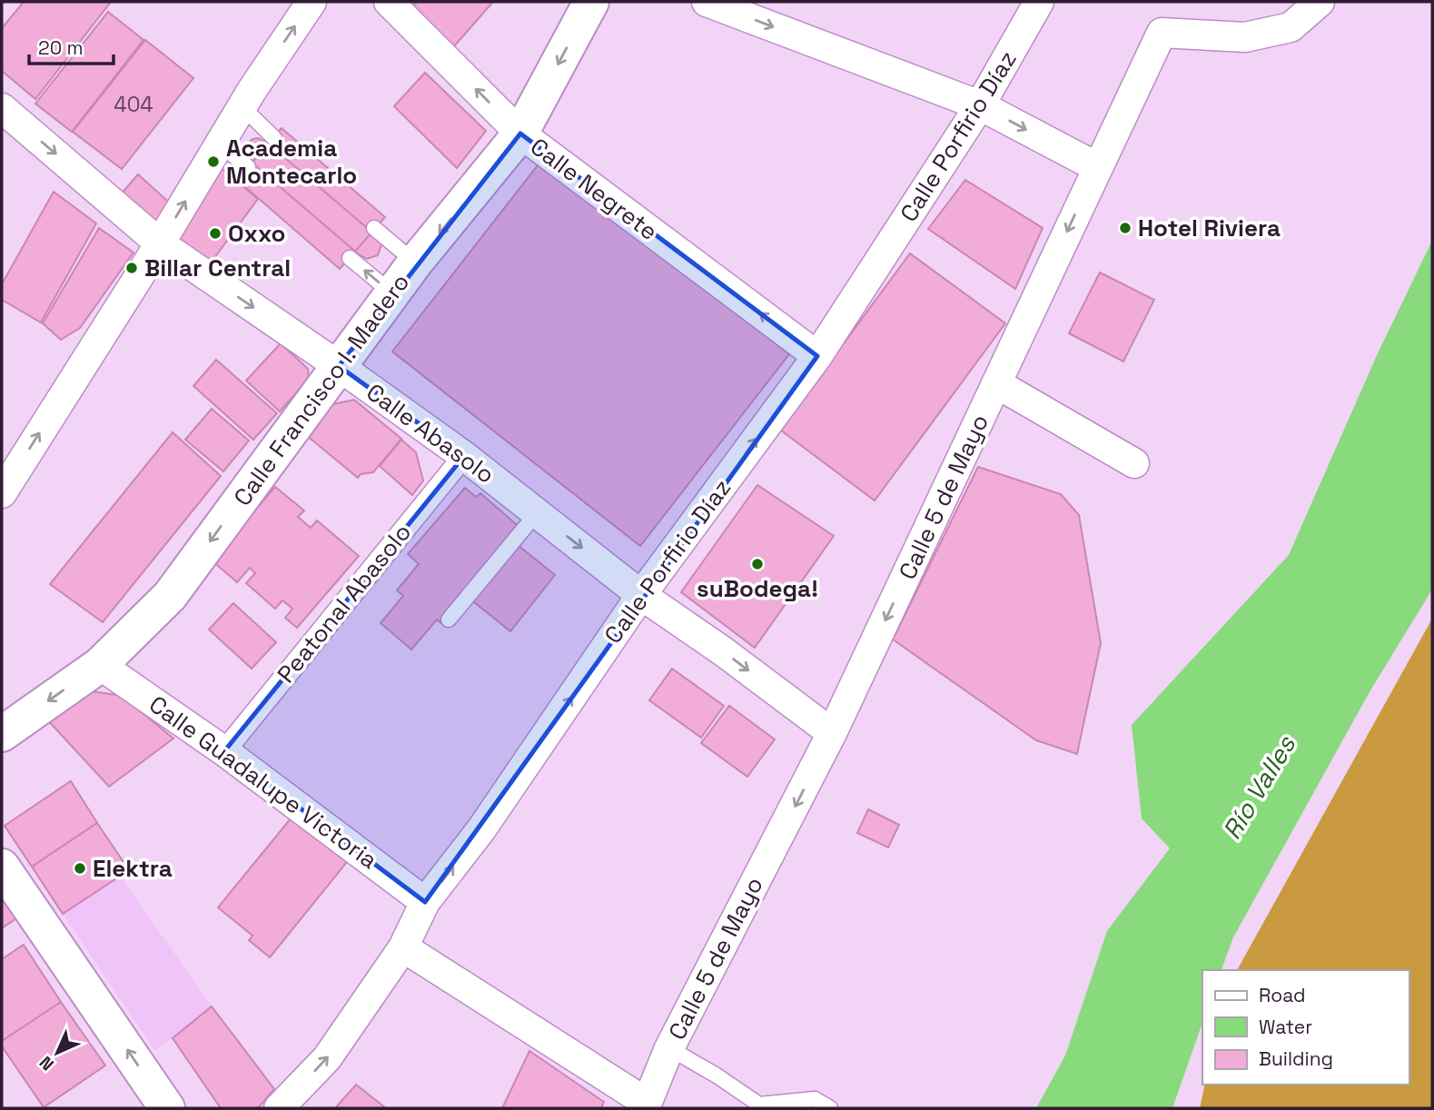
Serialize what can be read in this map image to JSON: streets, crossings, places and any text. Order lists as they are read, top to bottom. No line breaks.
{"streets":{"street":["Calle Porfirio Díaz","Calle Negrete","Calle Francisco I. Madero","Calle Abasolo","Calle 5 de Mayo","Peatonal Abasolo","Calle Guadalupe Victoria"]},"crossings":[["Calle Porfirio Díaz","Calle Negrete"],["Calle Porfirio Díaz","Calle Abasolo"],["Calle Porfirio Díaz","Calle Guadalupe Victoria"],["Calle Negrete","Calle Francisco I. Madero"],["Calle Francisco I. Madero","Calle Abasolo"],["Calle Francisco I. Madero","Calle Guadalupe Victoria"],["Calle Abasolo","Calle 5 de Mayo"],["Calle Abasolo","Peatonal Abasolo"],["Peatonal Abasolo","Calle Guadalupe Victoria"]],"one_way":["Calle Porfirio Díaz","Calle Negrete","Calle Abasolo","Calle 5 de Mayo"],"water":["Río Valles"],"places":["Academia Montecarlo","Hotel Riviera","Oxxo","Billar Central","suBodega!","Elektra"],"house_numbers":["404"],"legend":["Road","Water","Building"],"scale_bar":"20 m","north":"bottom left"}
